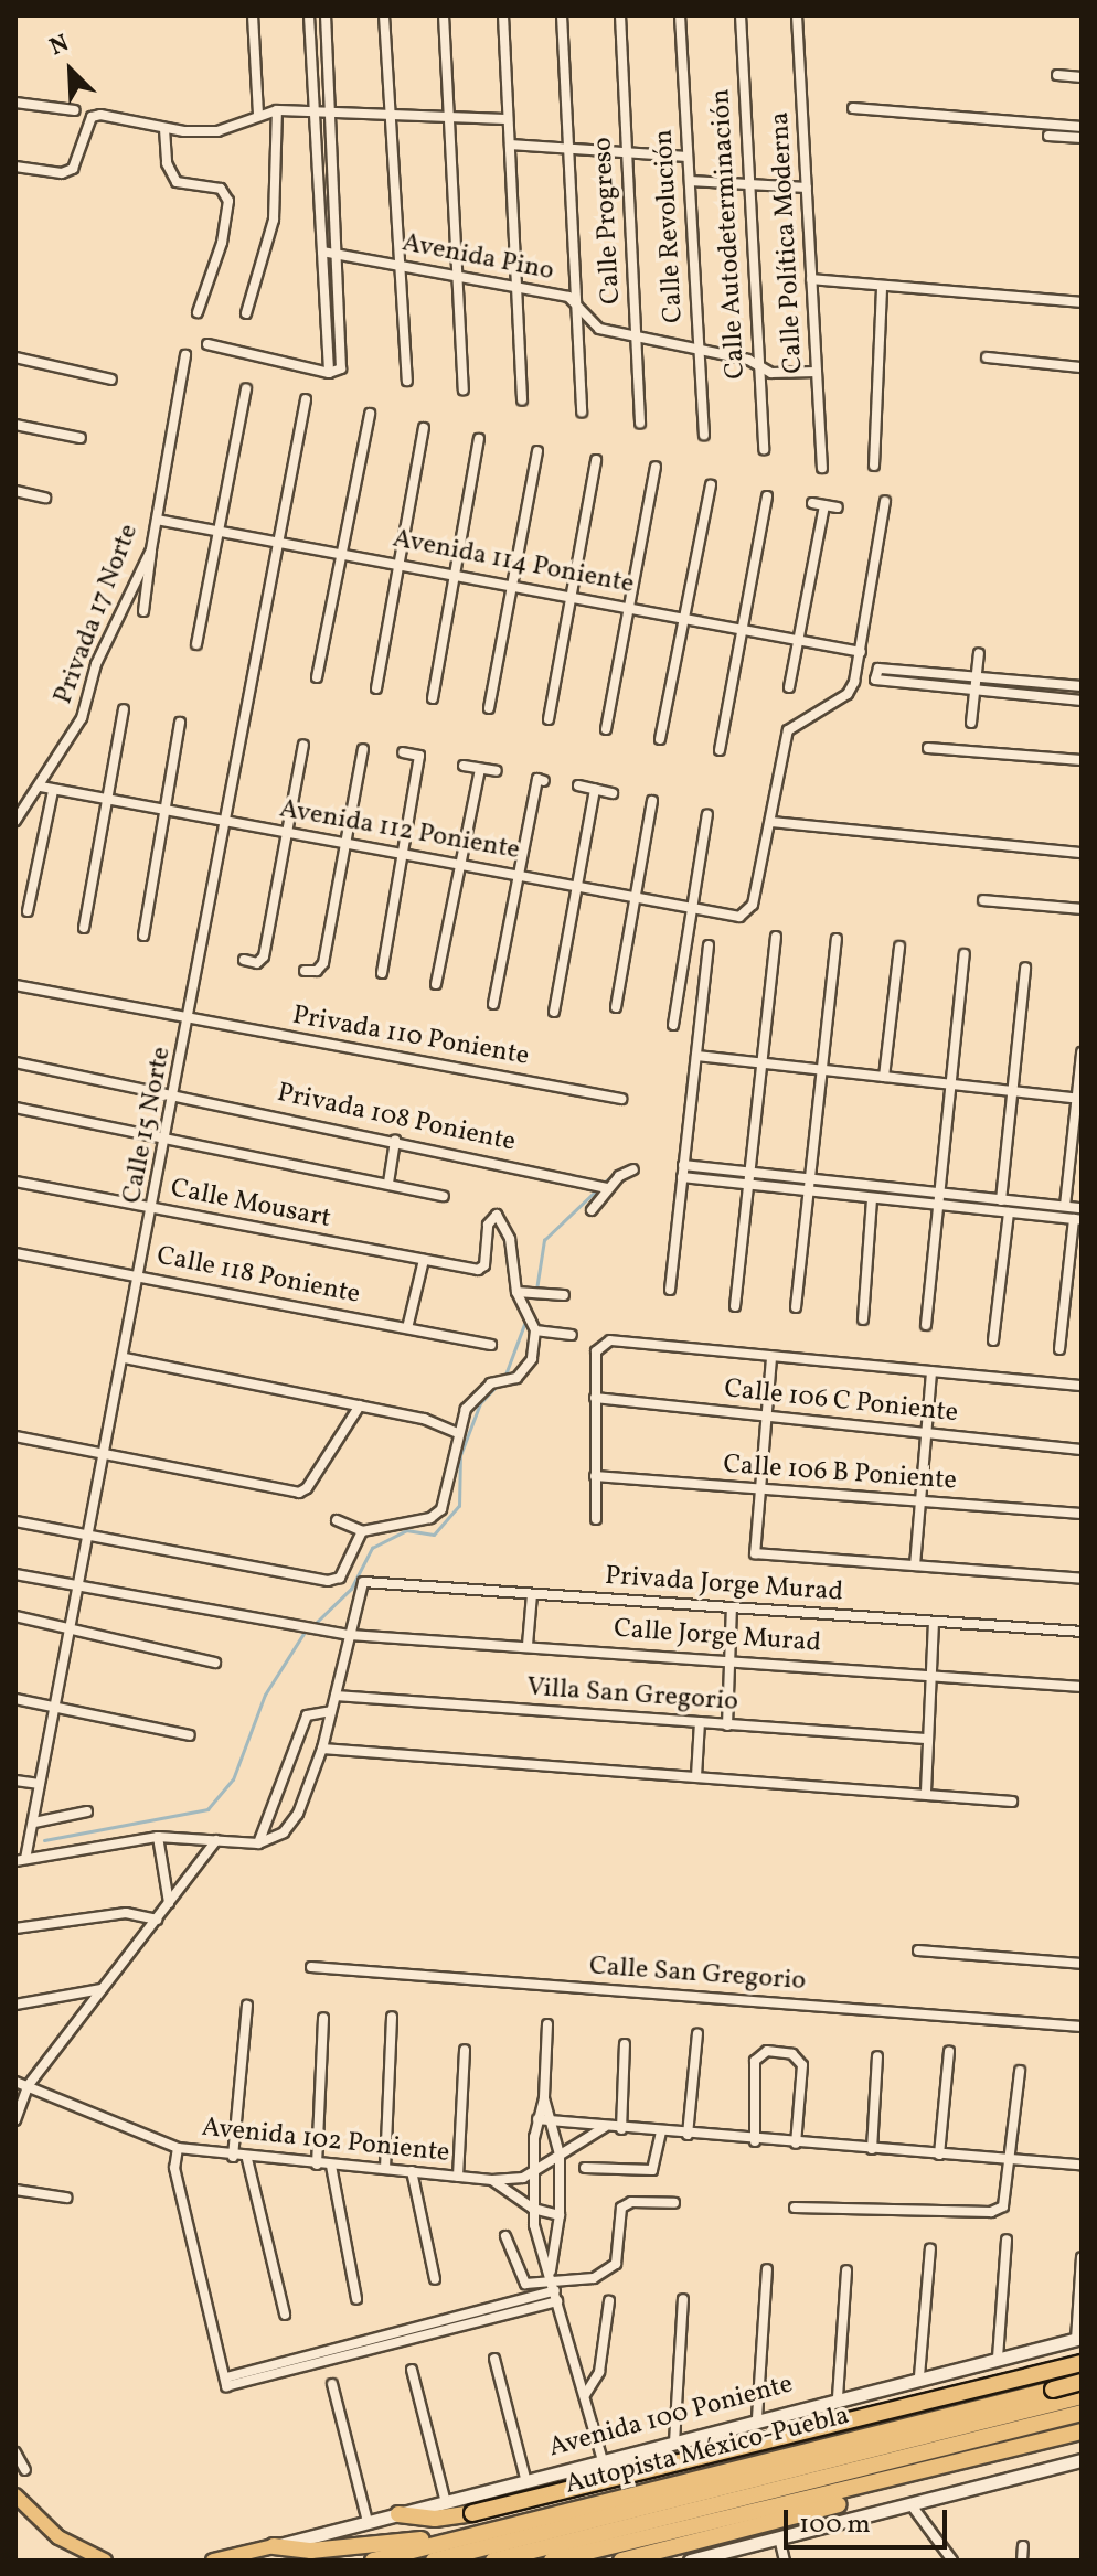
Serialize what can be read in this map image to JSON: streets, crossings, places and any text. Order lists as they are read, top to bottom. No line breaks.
{"streets":{"highway":["Autopista México-Puebla"],"street":["Calle Progreso","Calle Revolución","Calle Autodeterminación","Calle Política Moderna","Avenida Pino","Avenida 114 Poniente","Privada 17 Norte","Avenida 112 Poniente","Privada 110 Poniente","Privada 108 Poniente","Calle 15 Norte","Calle Mousart","Calle 118 Poniente","Calle 106 C Poniente","Calle 106 B Poniente","Privada Jorge Murad","Calle Jorge Murad","Villa San Gregorio","Calle San Gregorio","Avenida 102 Poniente","Avenida 100 Poniente"]},"crossings":[["Calle Progreso","Avenida Pino"],["Calle Revolución","Avenida Pino"],["Calle Autodeterminación","Avenida Pino"],["Calle Política Moderna","Avenida Pino"],["Avenida 114 Poniente","Privada 17 Norte"],["Avenida 114 Poniente","Calle 15 Norte"],["Privada 17 Norte","Avenida 112 Poniente"],["Avenida 112 Poniente","Calle 15 Norte"],["Privada 110 Poniente","Calle 15 Norte"],["Privada 108 Poniente","Calle 15 Norte"],["Calle 15 Norte","Calle Mousart"],["Calle 15 Norte","Calle 118 Poniente"],["Calle 15 Norte","Calle Jorge Murad"],["Privada Jorge Murad","Calle Jorge Murad"]],"scale_bar":"100 m","north":"top left"}
